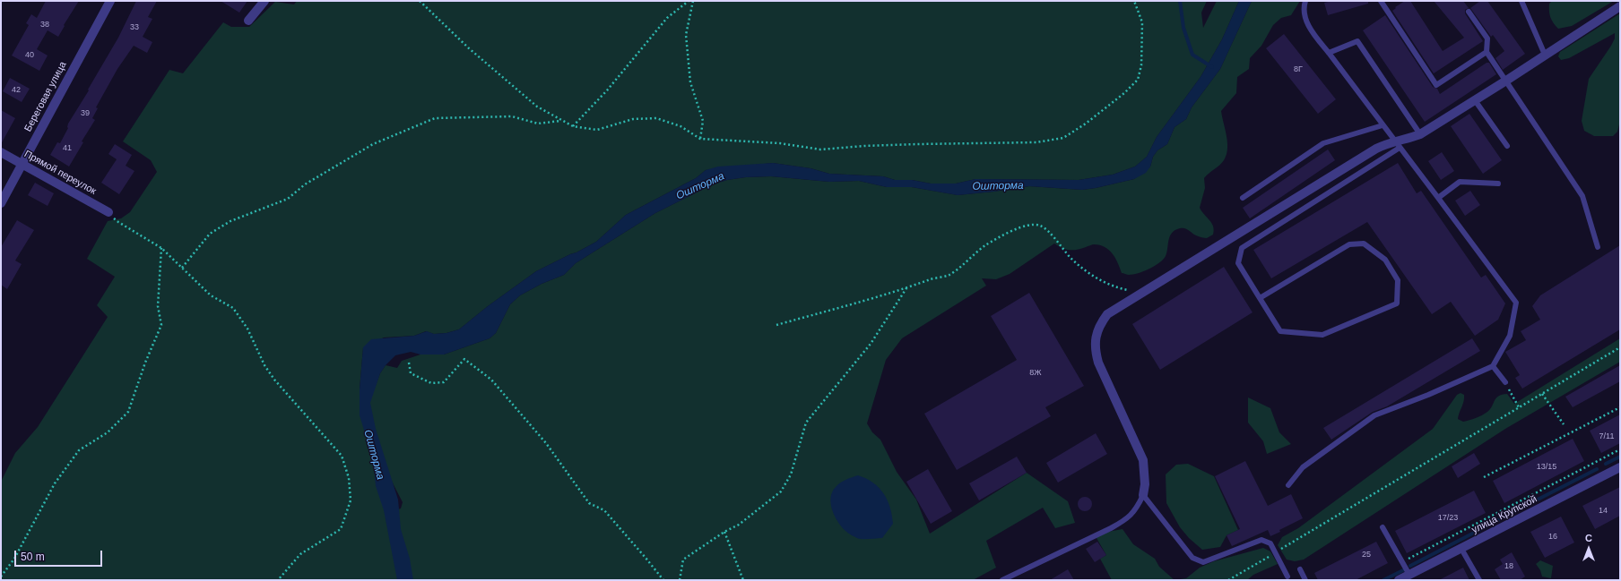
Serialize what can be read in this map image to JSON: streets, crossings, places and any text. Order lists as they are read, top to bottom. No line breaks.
{"streets":{"street":["Береговая улица","Прямой переулок","улица Крупской"]},"crossings":[["Береговая улица","Прямой переулок"]],"water":["Ошторма"],"house_numbers":["38","33","40","8Г","42","39","41","8Ж","7/11","13/15","14","17/23","16","25","18"],"scale_bar":"50 m","north":"top"}
